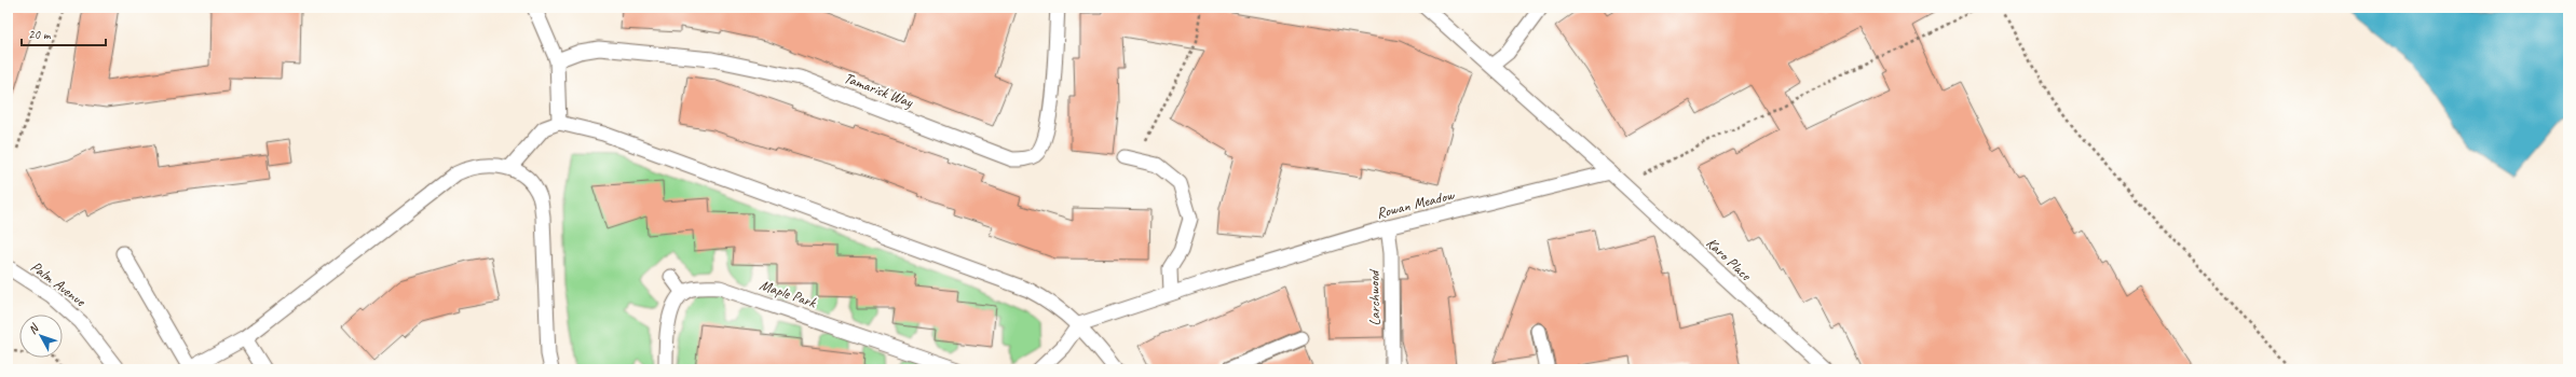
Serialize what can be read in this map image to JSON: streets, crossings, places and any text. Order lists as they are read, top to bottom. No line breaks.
{"streets":{"lane":["Tamarisk Way","Rowan Meadow","Karo Place","Palm Avenue","Maple Park","Larchwood"]},"crossings":[["Rowan Meadow","Karo Place"],["Rowan Meadow","Larchwood"]],"scale_bar":"20 m","north":"top left"}
